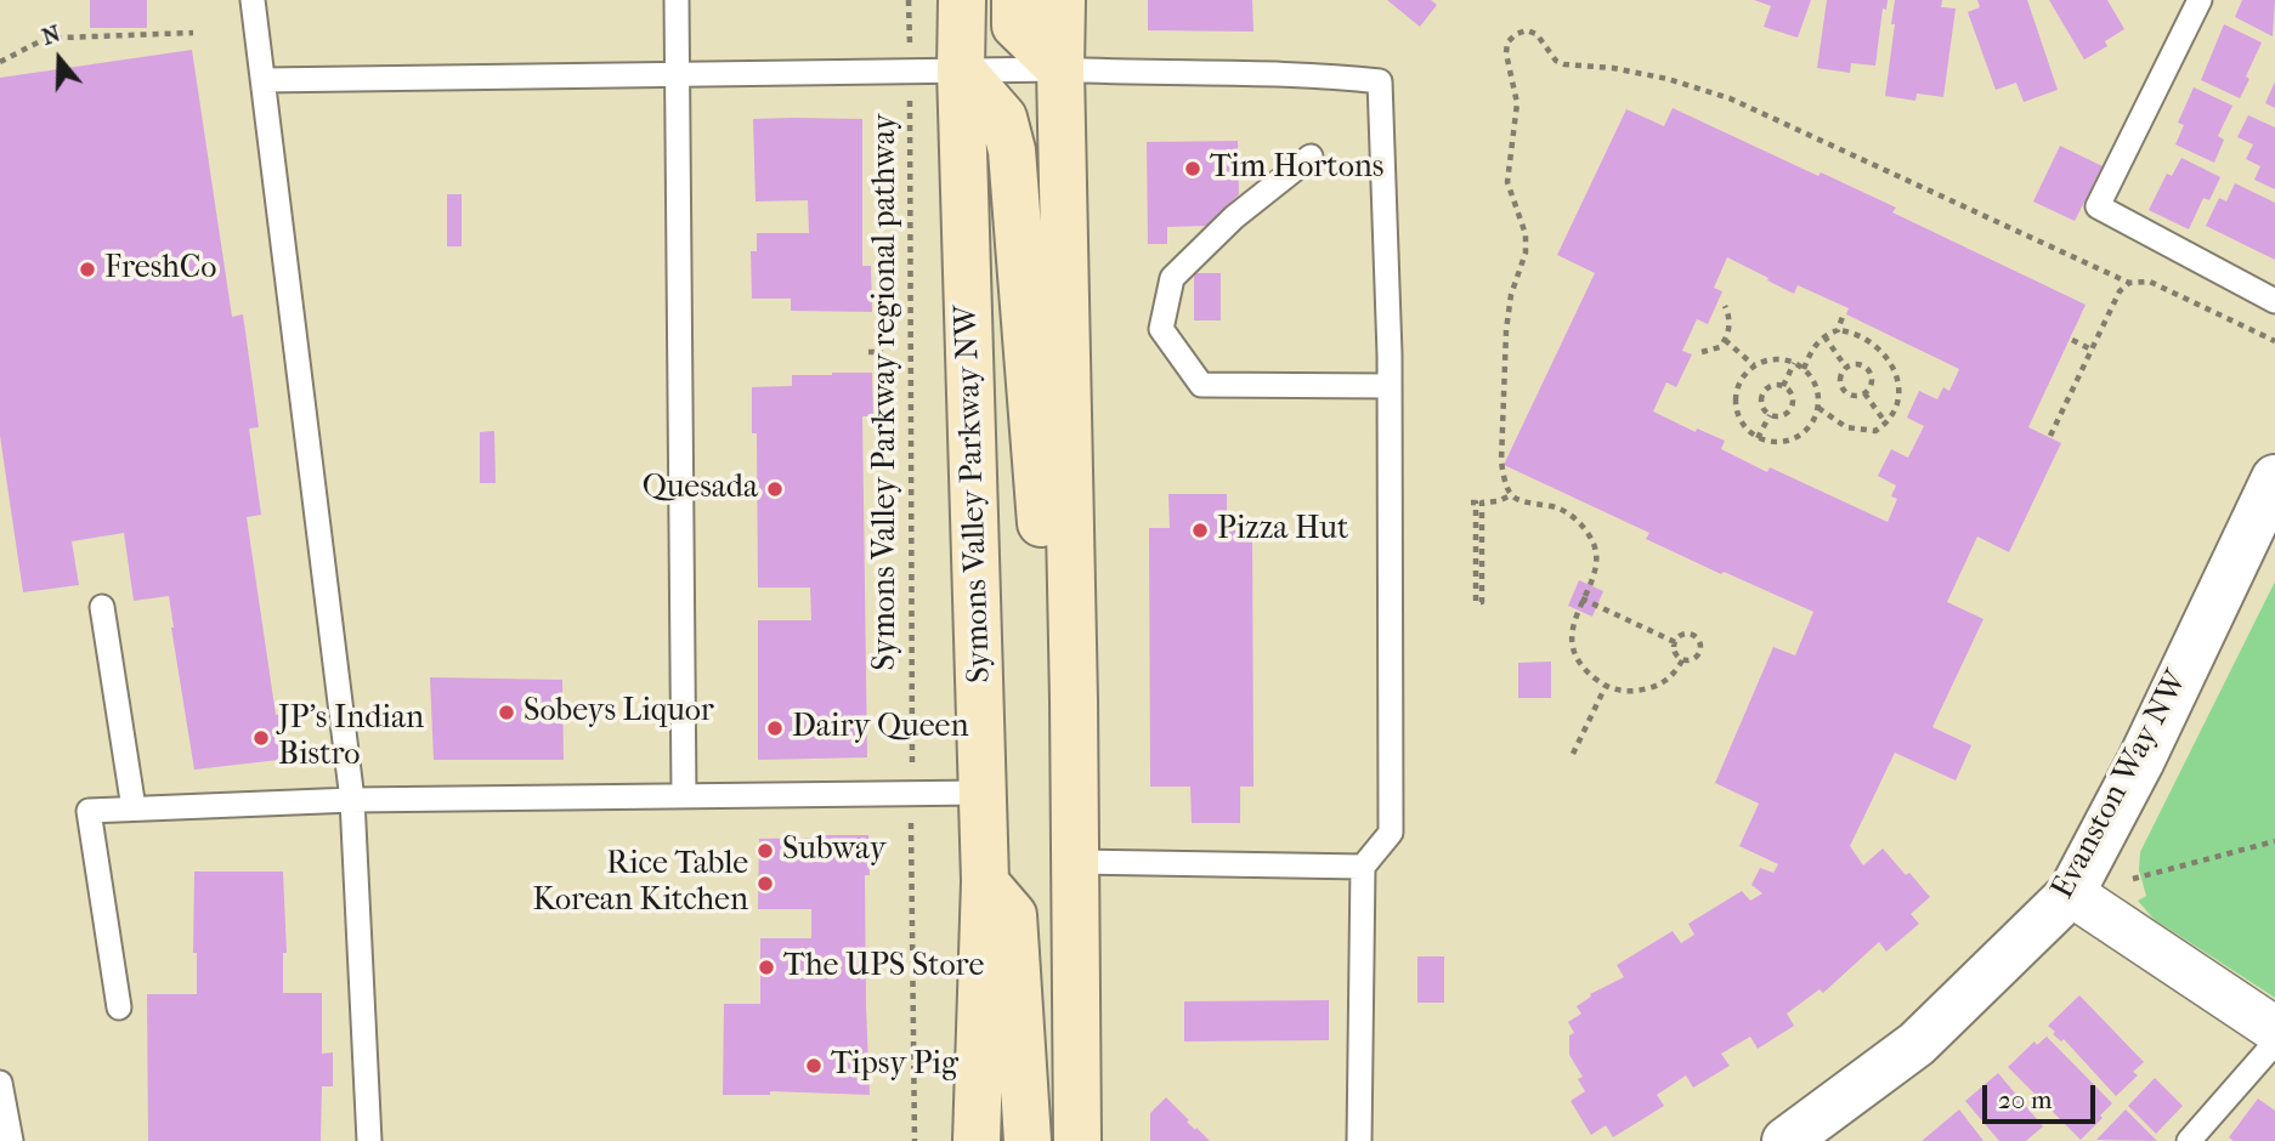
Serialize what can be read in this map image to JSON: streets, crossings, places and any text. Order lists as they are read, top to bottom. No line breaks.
{"streets":{"main road":["Symons Valley Parkway NW"],"street":["Evanston Way NW"],"path":["Symons Valley Parkway regional pathway"]},"places":["Tim Hortons","FreshCo","Quesada","Pizza Hut","Sobeys Liquor","Dairy Queen","JP's Indian Bistro","Subway","Rice Table Korean Kitchen","The UPS Store","Tipsy Pig"],"scale_bar":"20 m","north":"top"}
